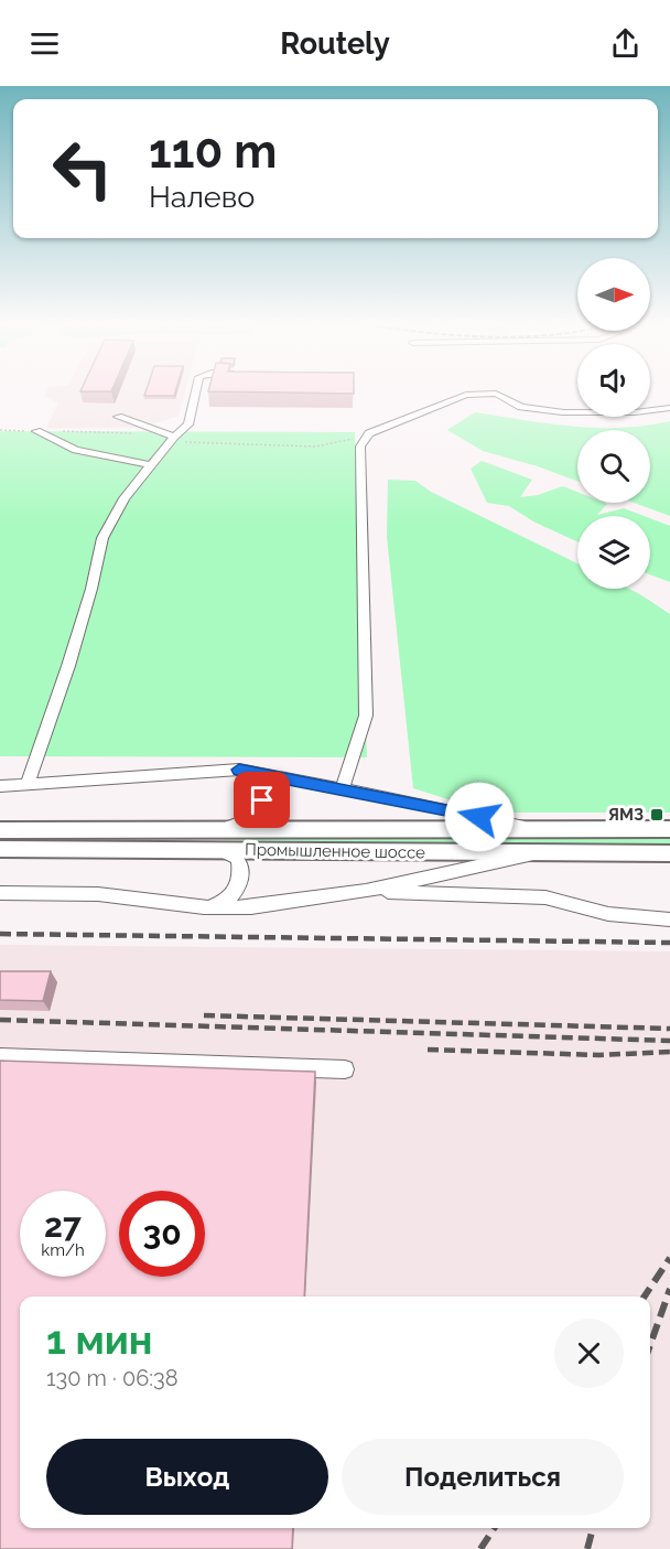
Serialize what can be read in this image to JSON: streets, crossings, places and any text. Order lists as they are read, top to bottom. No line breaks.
{"streets":{"main road":["Промышленное шоссе"]},"places":{"transit":["ЯМЗ"]},"north":"right","page":{"header":"Routely","turn":["110 m","Налево"],"speed":"27 km/h","limit":"30","heading":["1 мин","130 m · 06:38"],"buttons":["Выход","Поделиться"]}}
